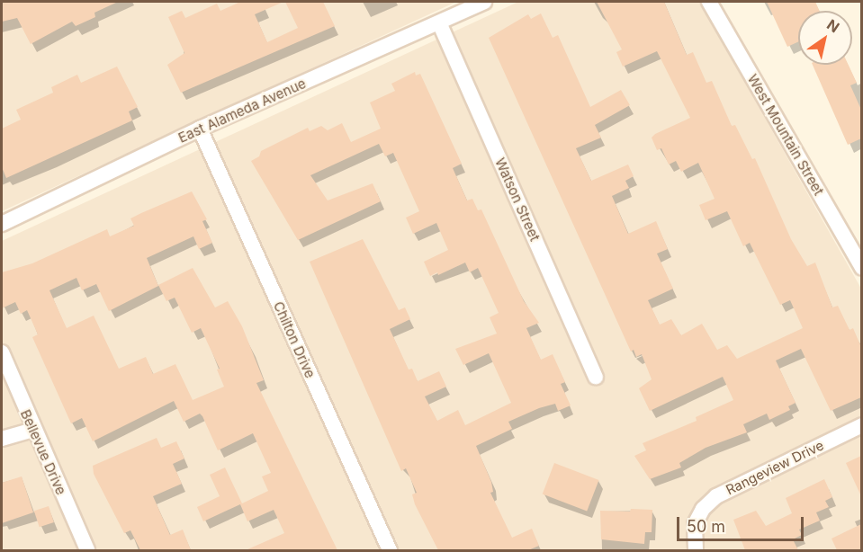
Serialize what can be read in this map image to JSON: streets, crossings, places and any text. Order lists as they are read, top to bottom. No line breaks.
{"streets":{"street":["East Alameda Avenue","West Mountain Street","Watson Street","Chilton Drive","Bellevue Drive","Rangeview Drive"]},"crossings":[["East Alameda Avenue","Watson Street"],["East Alameda Avenue","Chilton Drive"]],"scale_bar":"50 m","north":"top right"}
